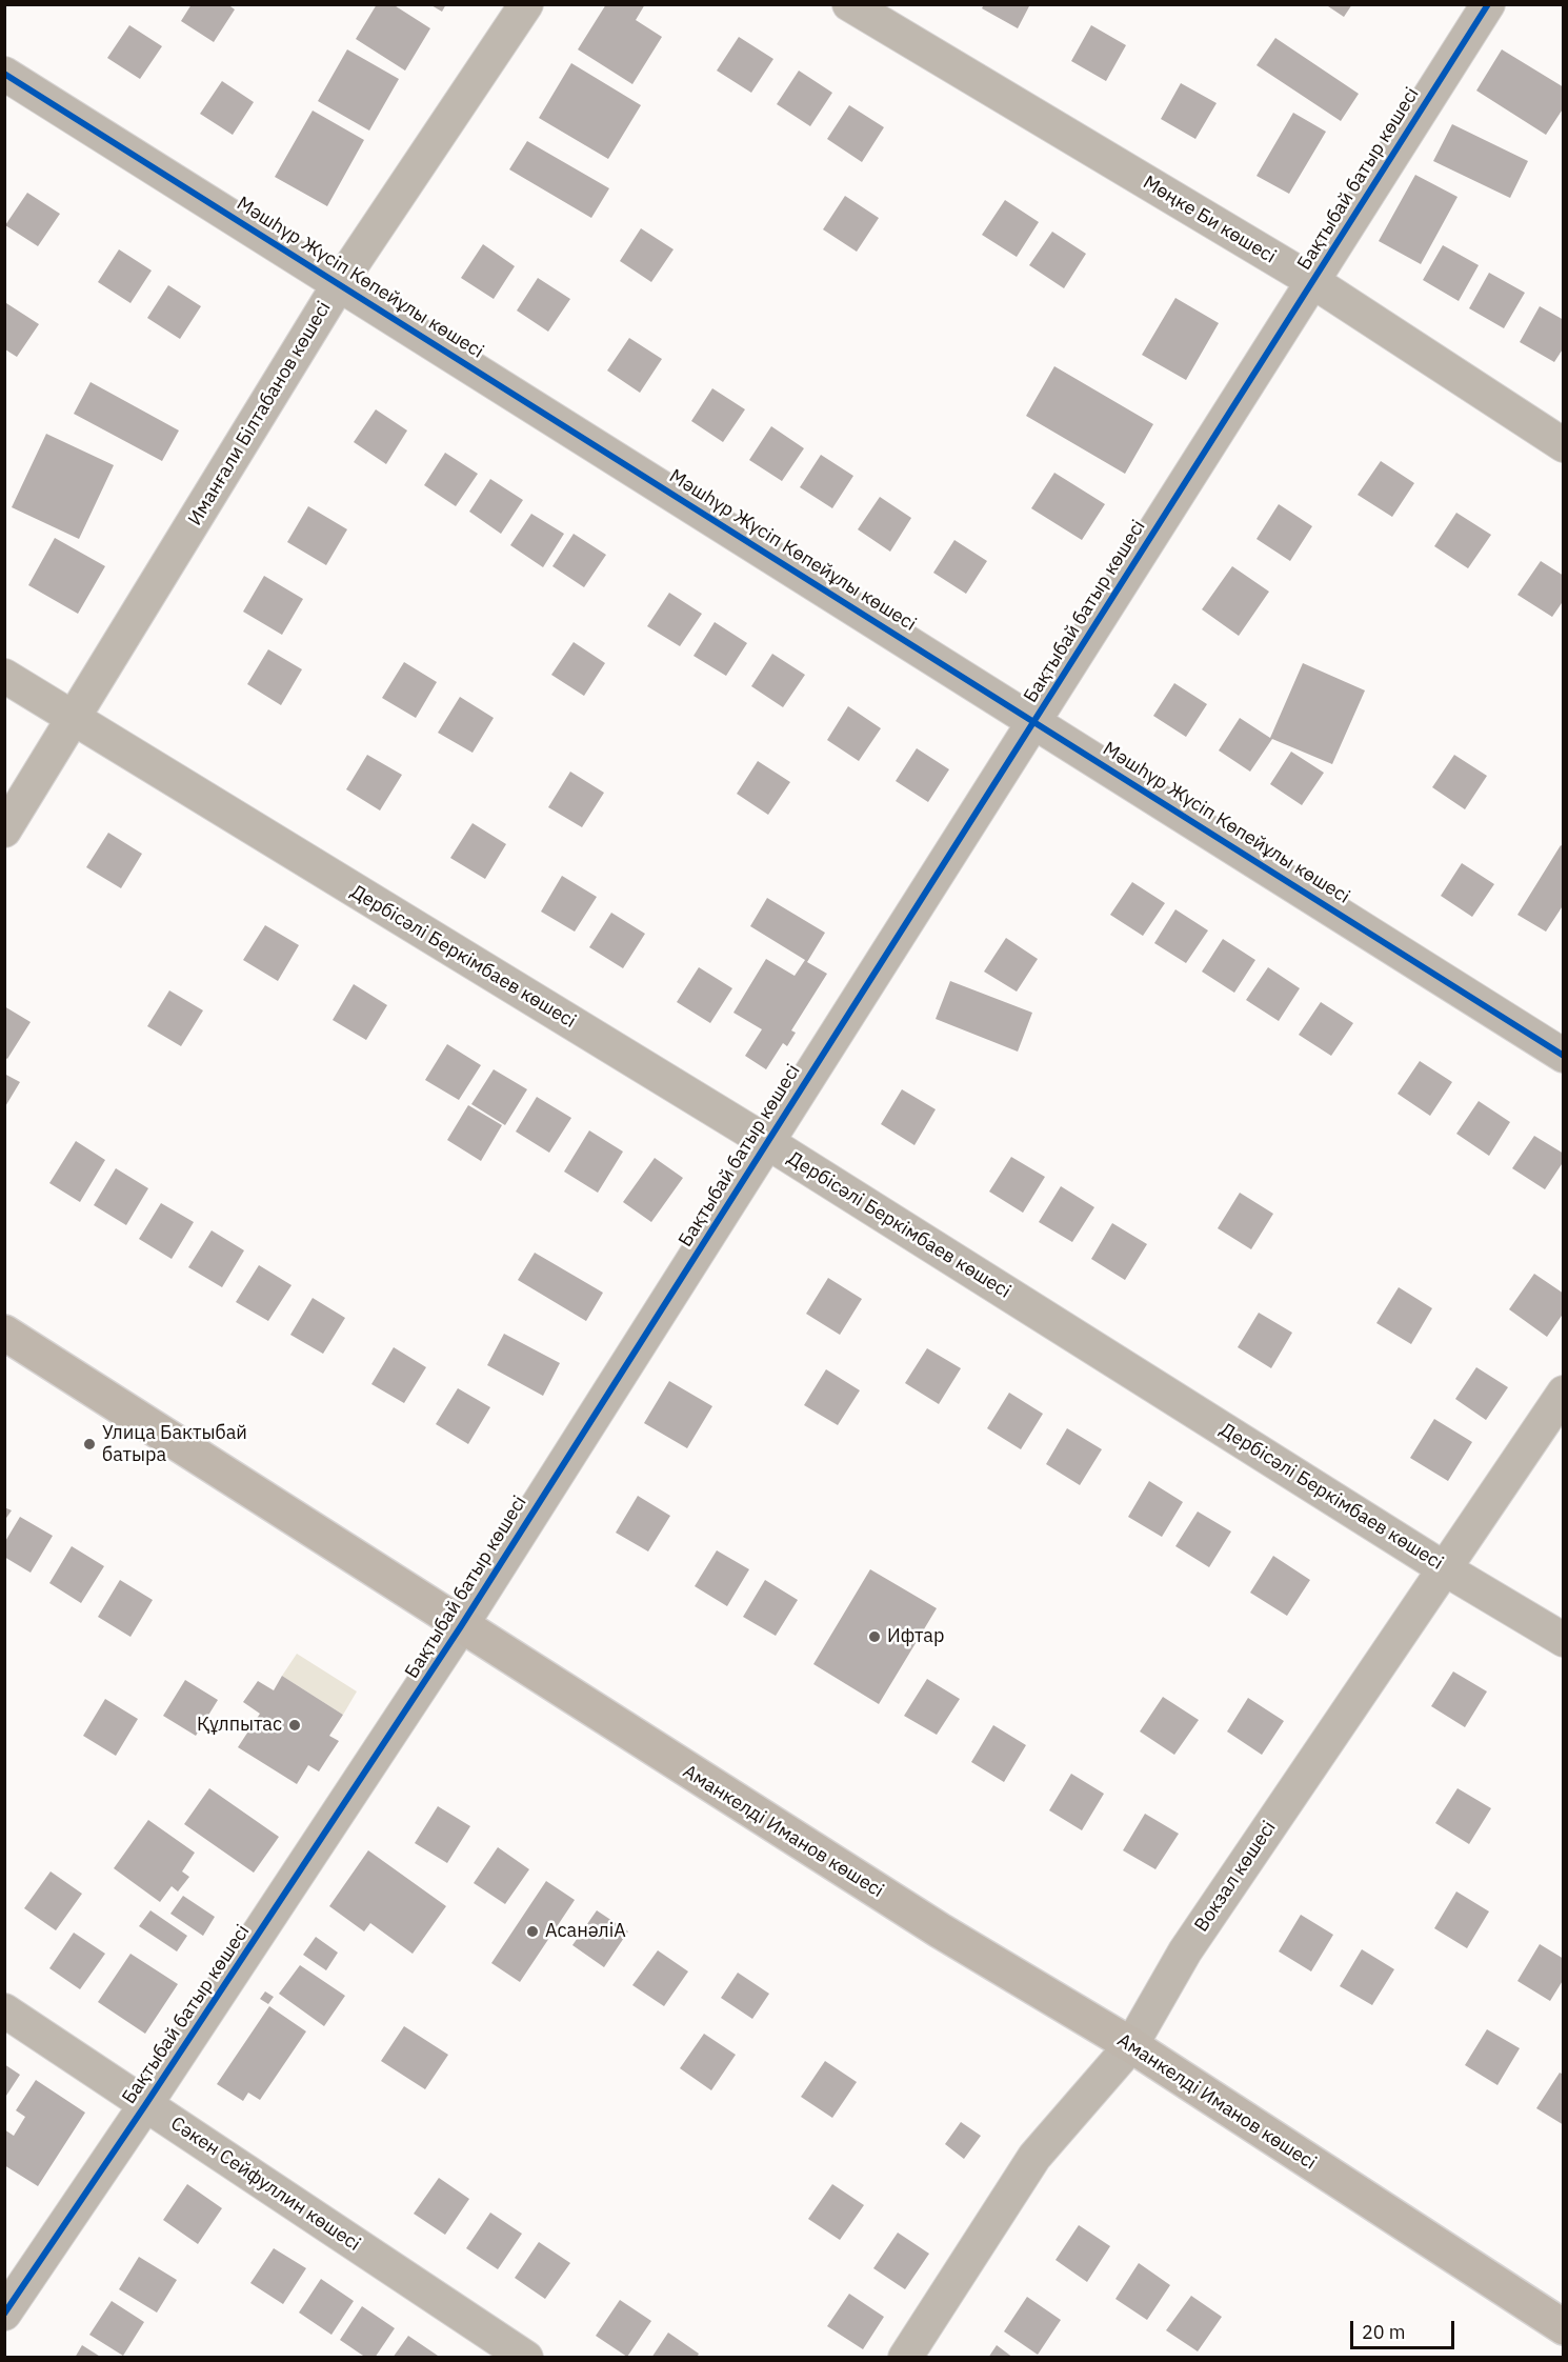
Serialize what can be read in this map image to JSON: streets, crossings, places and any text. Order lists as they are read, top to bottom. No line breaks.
{"streets":{"main road":["Аманкелді Иманов көшесі"],"street":["Бақтыбай батыр көшесі","Мөңке Би көшесі","Мәшһүр Жүсіп Көпейұлы көшесі","Иманғали Білтабанов көшесі","Дербісәлі Беркімбаев көшесі","Вокзал көшесі","Сәкен Сейфуллин көшесі"]},"crossings":[["Бақтыбай батыр көшесі","Мөңке Би көшесі"],["Бақтыбай батыр көшесі","Мәшһүр Жүсіп Көпейұлы көшесі"],["Бақтыбай батыр көшесі","Дербісәлі Беркімбаев көшесі"],["Бақтыбай батыр көшесі","Аманкелді Иманов көшесі"],["Бақтыбай батыр көшесі","Сәкен Сейфуллин көшесі"],["Мәшһүр Жүсіп Көпейұлы көшесі","Иманғали Білтабанов көшесі"],["Иманғали Білтабанов көшесі","Дербісәлі Беркімбаев көшесі"],["Дербісәлі Беркімбаев көшесі","Вокзал көшесі"],["Аманкелді Иманов көшесі","Вокзал көшесі"]],"places":["Улица Бактыбай батыра","Ифтар","Құлпытас","АсанәліА"],"scale_bar":"20 m"}
